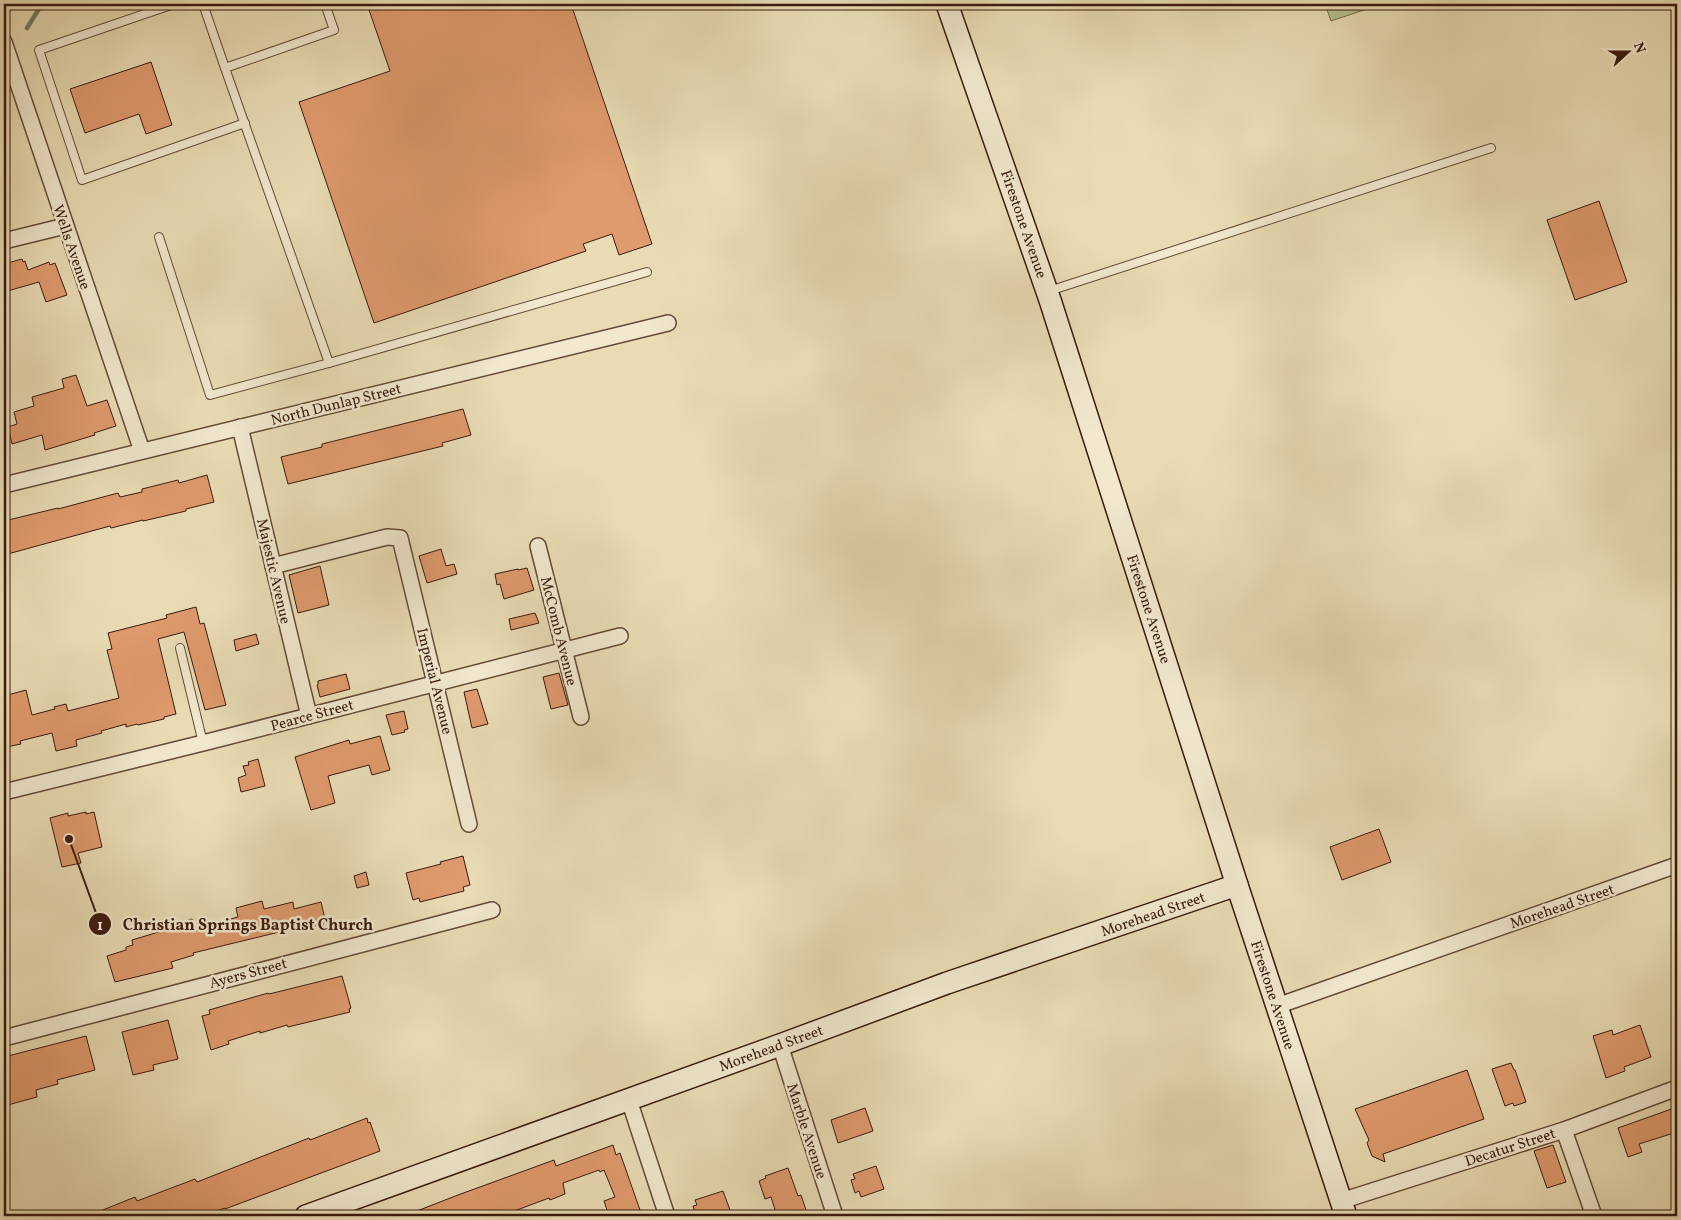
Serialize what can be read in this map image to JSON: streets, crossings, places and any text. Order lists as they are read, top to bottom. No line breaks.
{"streets":{"main road":["Firestone Avenue","Morehead Street"],"street":["Wells Avenue","North Dunlap Street","Majestic Avenue","McComb Avenue","Imperial Avenue","Pearce Street","Ayers Street","Marble Avenue","Decatur Street"]},"crossings":[["Firestone Avenue","Morehead Street"],["Firestone Avenue","Decatur Street"],["Wells Avenue","North Dunlap Street"],["North Dunlap Street","Majestic Avenue"],["Majestic Avenue","Imperial Avenue"],["Majestic Avenue","Pearce Street"],["McComb Avenue","Pearce Street"],["Imperial Avenue","Pearce Street"],["Morehead Street","Marble Avenue"]],"places":["Christian Springs Baptist Church"],"north":"right"}
